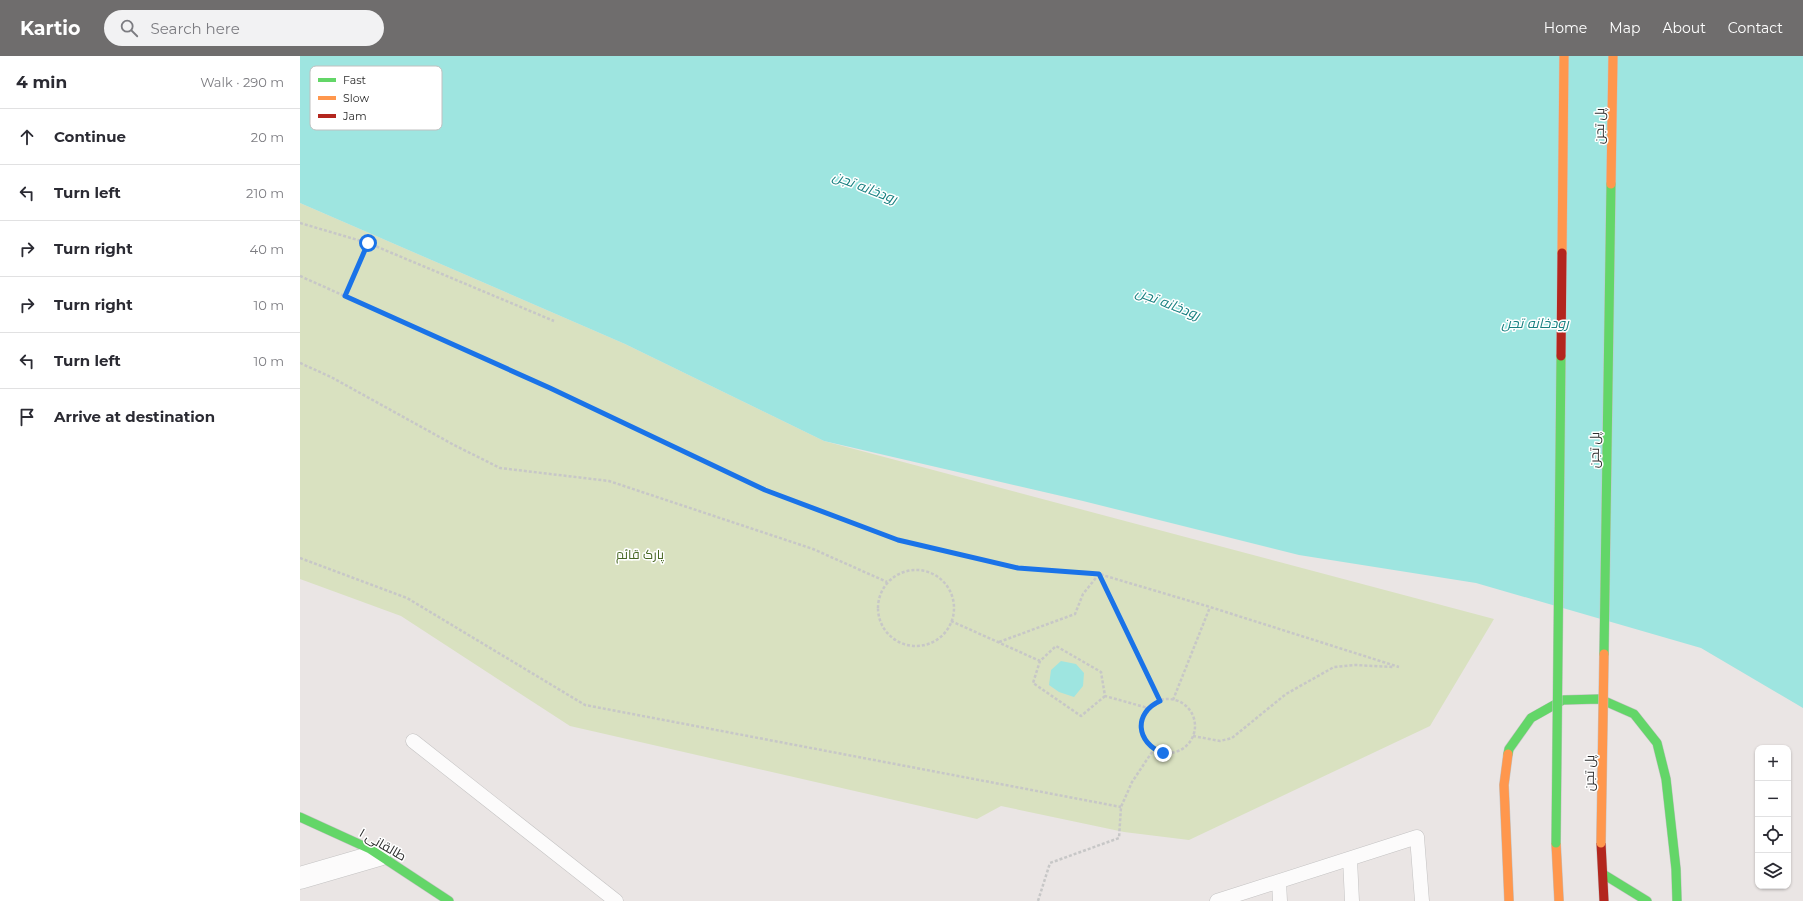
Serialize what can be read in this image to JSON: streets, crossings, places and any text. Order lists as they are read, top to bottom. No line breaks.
{"streets":{"main road":["پل تجن","طالقانی ۱"]},"water":["رودخانه تجن"],"parks":["پارک قائم"],"legend":["Fast","Slow","Jam"],"page":{"header":"Kartio","search":"Search here","nav":["Home","Map","About","Contact"],"heading":["4 min","Walk · 290 m"],"list":[["Continue","20 m"],["Turn left","210 m"],["Turn right","40 m"],["Turn right","10 m"],["Turn left","10 m"],"Arrive at destination"],"map_buttons":["+","−"]}}
